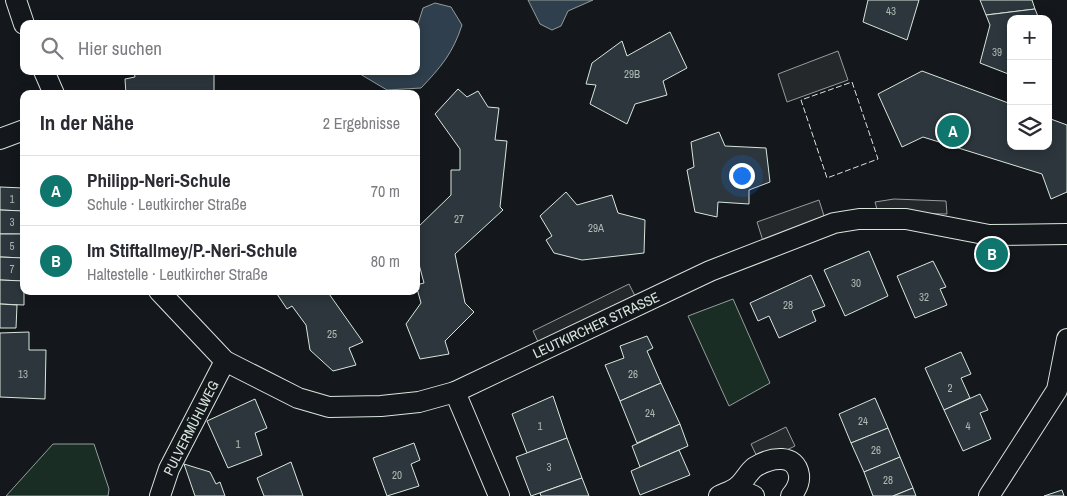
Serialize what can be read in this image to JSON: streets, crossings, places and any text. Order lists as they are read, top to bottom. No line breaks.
{"streets":{"street":["LEUTKIRCHER STRASSE","PULVERMÜHLWEG"]},"crossings":[["LEUTKIRCHER STRASSE","PULVERMÜHLWEG"]],"house_numbers":["43","39","29B","1","27","3","29A","5","7","30","32","28","25","13","26","2","24","24","1","4","1","26","3","20","28"],"page":{"map_buttons":["+","−"],"search":"Hier suchen","heading":["In der Nähe","2 Ergebnisse"],"pins":["A","B"],"list":[{"mark":"A","name":"Philipp-Neri-Schule","note":"Schule · Leutkircher Straße","value":"70 m"},{"mark":"B","name":"Im Stiftallmey/P.-Neri-Schule","note":"Haltestelle · Leutkircher Straße","value":"80 m"}]}}
